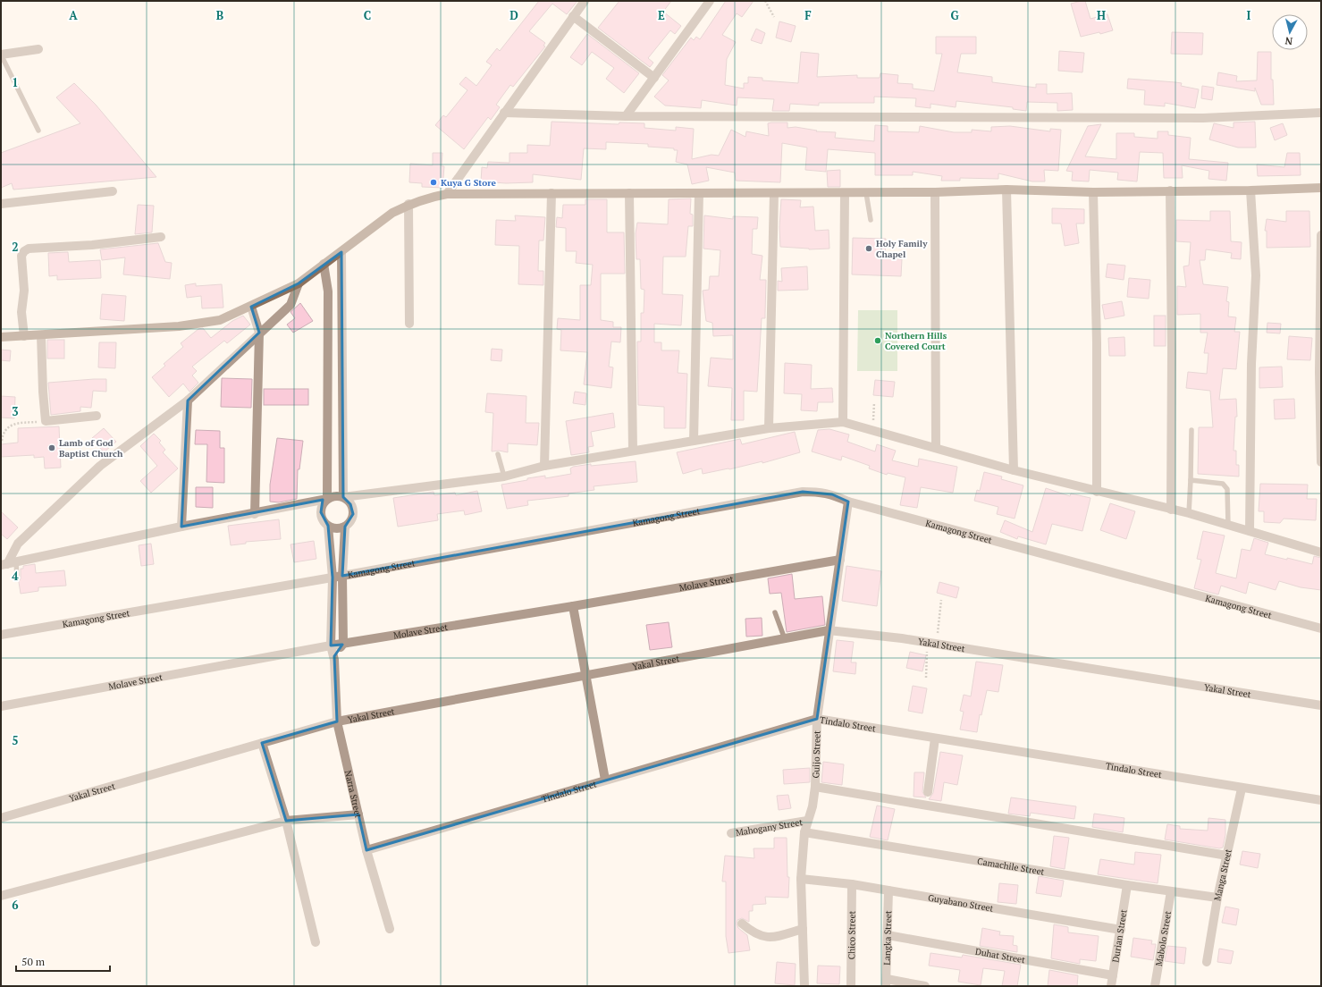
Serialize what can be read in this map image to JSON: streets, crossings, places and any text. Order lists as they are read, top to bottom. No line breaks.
{"streets":{"street":["Kamagong Street","Molave Street","Yakal Street","Tindalo Street","Guijo Street","Narra Street","Mahogany Street","Camachile Street","Manga Street","Guyabano Street","Chico Street","Durian Street","Langka Street","Mabolo Street","Duhat Street"]},"crossings":[["Kamagong Street","Guijo Street"],["Kamagong Street","Narra Street"],["Molave Street","Guijo Street"],["Molave Street","Narra Street"],["Yakal Street","Guijo Street"],["Yakal Street","Narra Street"],["Tindalo Street","Guijo Street"],["Tindalo Street","Narra Street"],["Tindalo Street","Manga Street"],["Guijo Street","Mahogany Street"],["Guijo Street","Camachile Street"],["Guijo Street","Guyabano Street"],["Camachile Street","Manga Street"],["Camachile Street","Durian Street"],["Camachile Street","Mabolo Street"],["Guyabano Street","Chico Street"],["Guyabano Street","Durian Street"],["Guyabano Street","Langka Street"],["Durian Street","Duhat Street"],["Langka Street","Duhat Street"]],"places":["Kuya G Store","Holy Family Chapel","Northern Hills Covered Court","Lamb of God Baptist Church"],"scale_bar":"50 m","north":"bottom","grid":{"columns":["A","B","C","D","E","F","G","H","I"],"rows":["1","2","3","4","5","6"]}}
